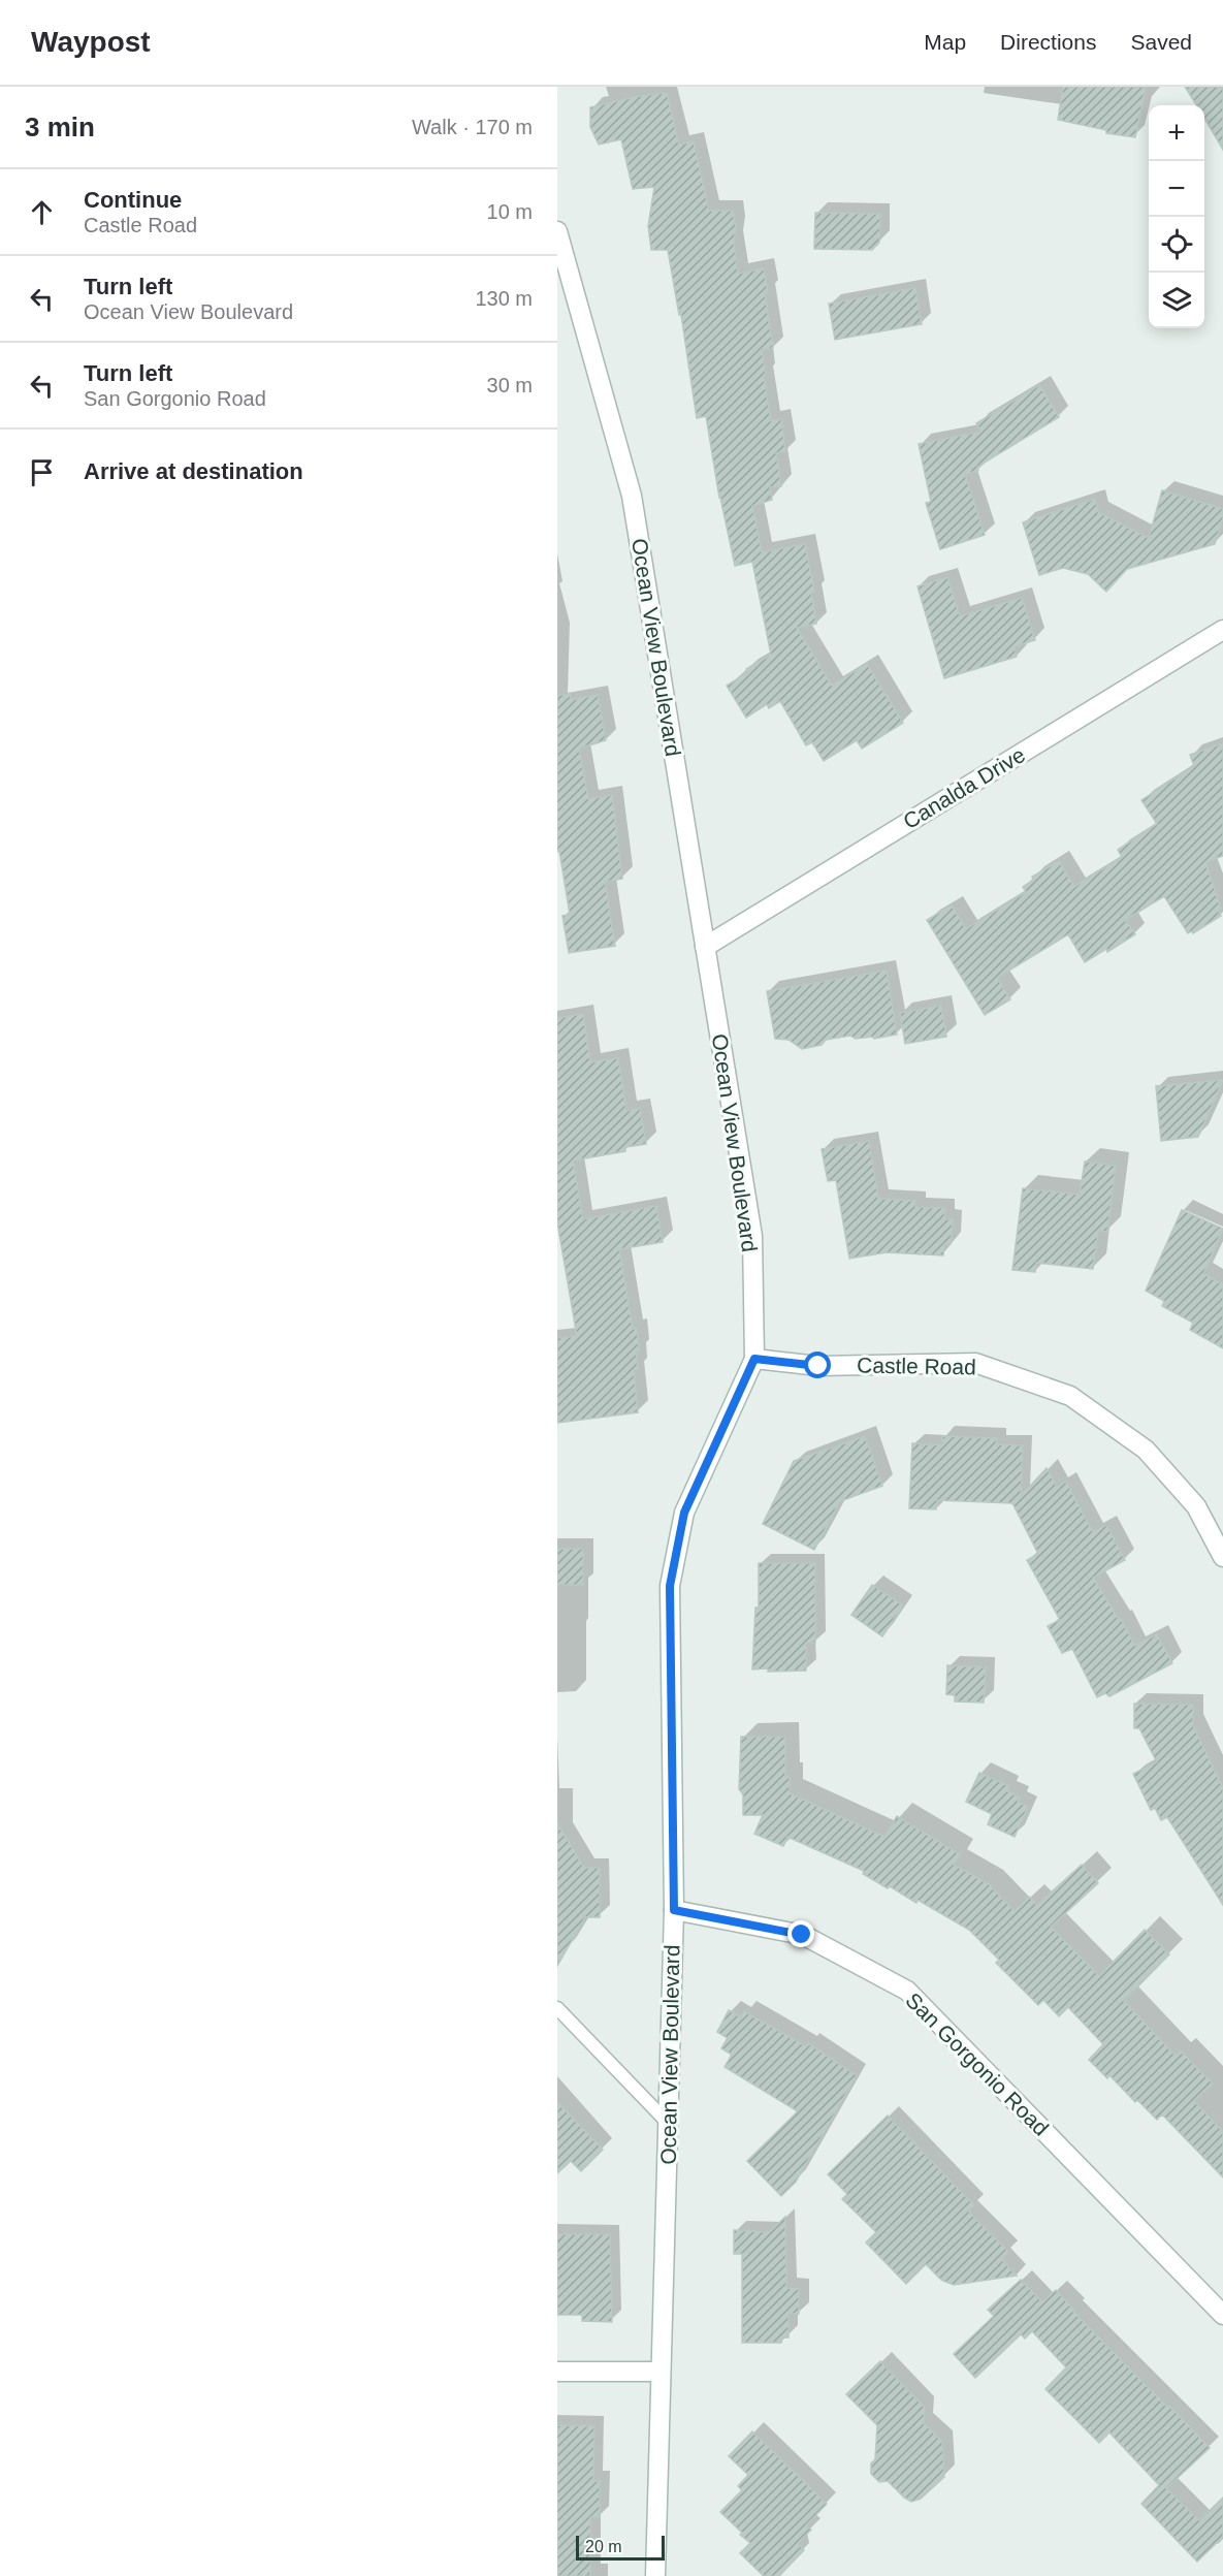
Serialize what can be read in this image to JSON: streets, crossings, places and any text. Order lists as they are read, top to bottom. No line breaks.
{"streets":{"street":["Ocean View Boulevard","Canalda Drive","Castle Road","San Gorgonio Road"]},"crossings":[["Ocean View Boulevard","Canalda Drive"],["Ocean View Boulevard","Castle Road"],["Ocean View Boulevard","San Gorgonio Road"]],"scale_bar":"20 m","page":{"header":"Waypost","nav":["Map","Directions","Saved"],"heading":["3 min","Walk · 170 m"],"map_buttons":["+","−"],"list":[["Continue","Castle Road","10 m"],["Turn left","Ocean View Boulevard","130 m"],["Turn left","San Gorgonio Road","30 m"],"Arrive at destination"],"scale":"20 m"}}
